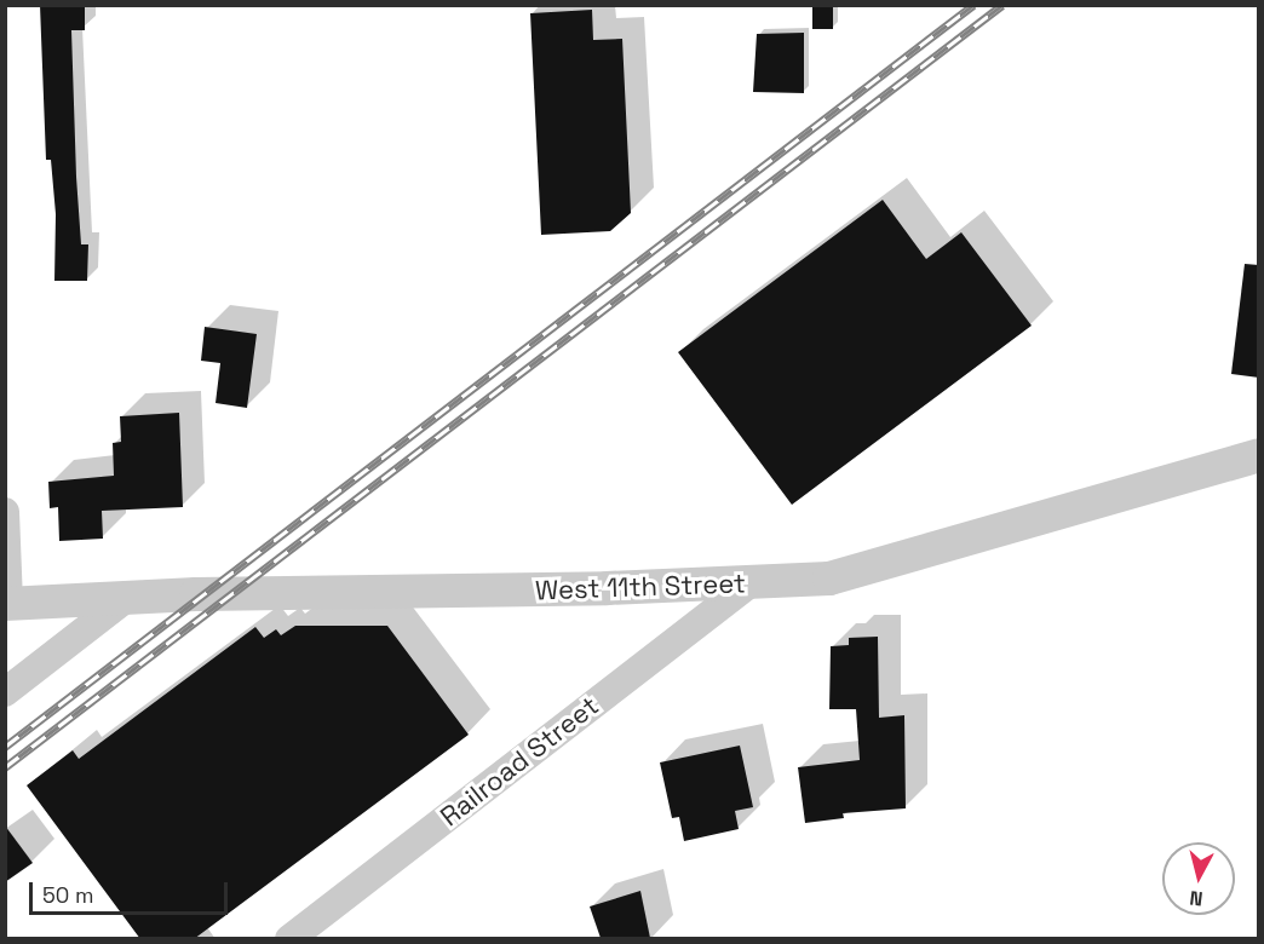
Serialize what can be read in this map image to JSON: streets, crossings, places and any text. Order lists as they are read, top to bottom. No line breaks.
{"streets":{"street":["West 11th Street","Railroad Street"]},"crossings":[["West 11th Street","Railroad Street"]],"scale_bar":"50 m","north":"bottom"}
